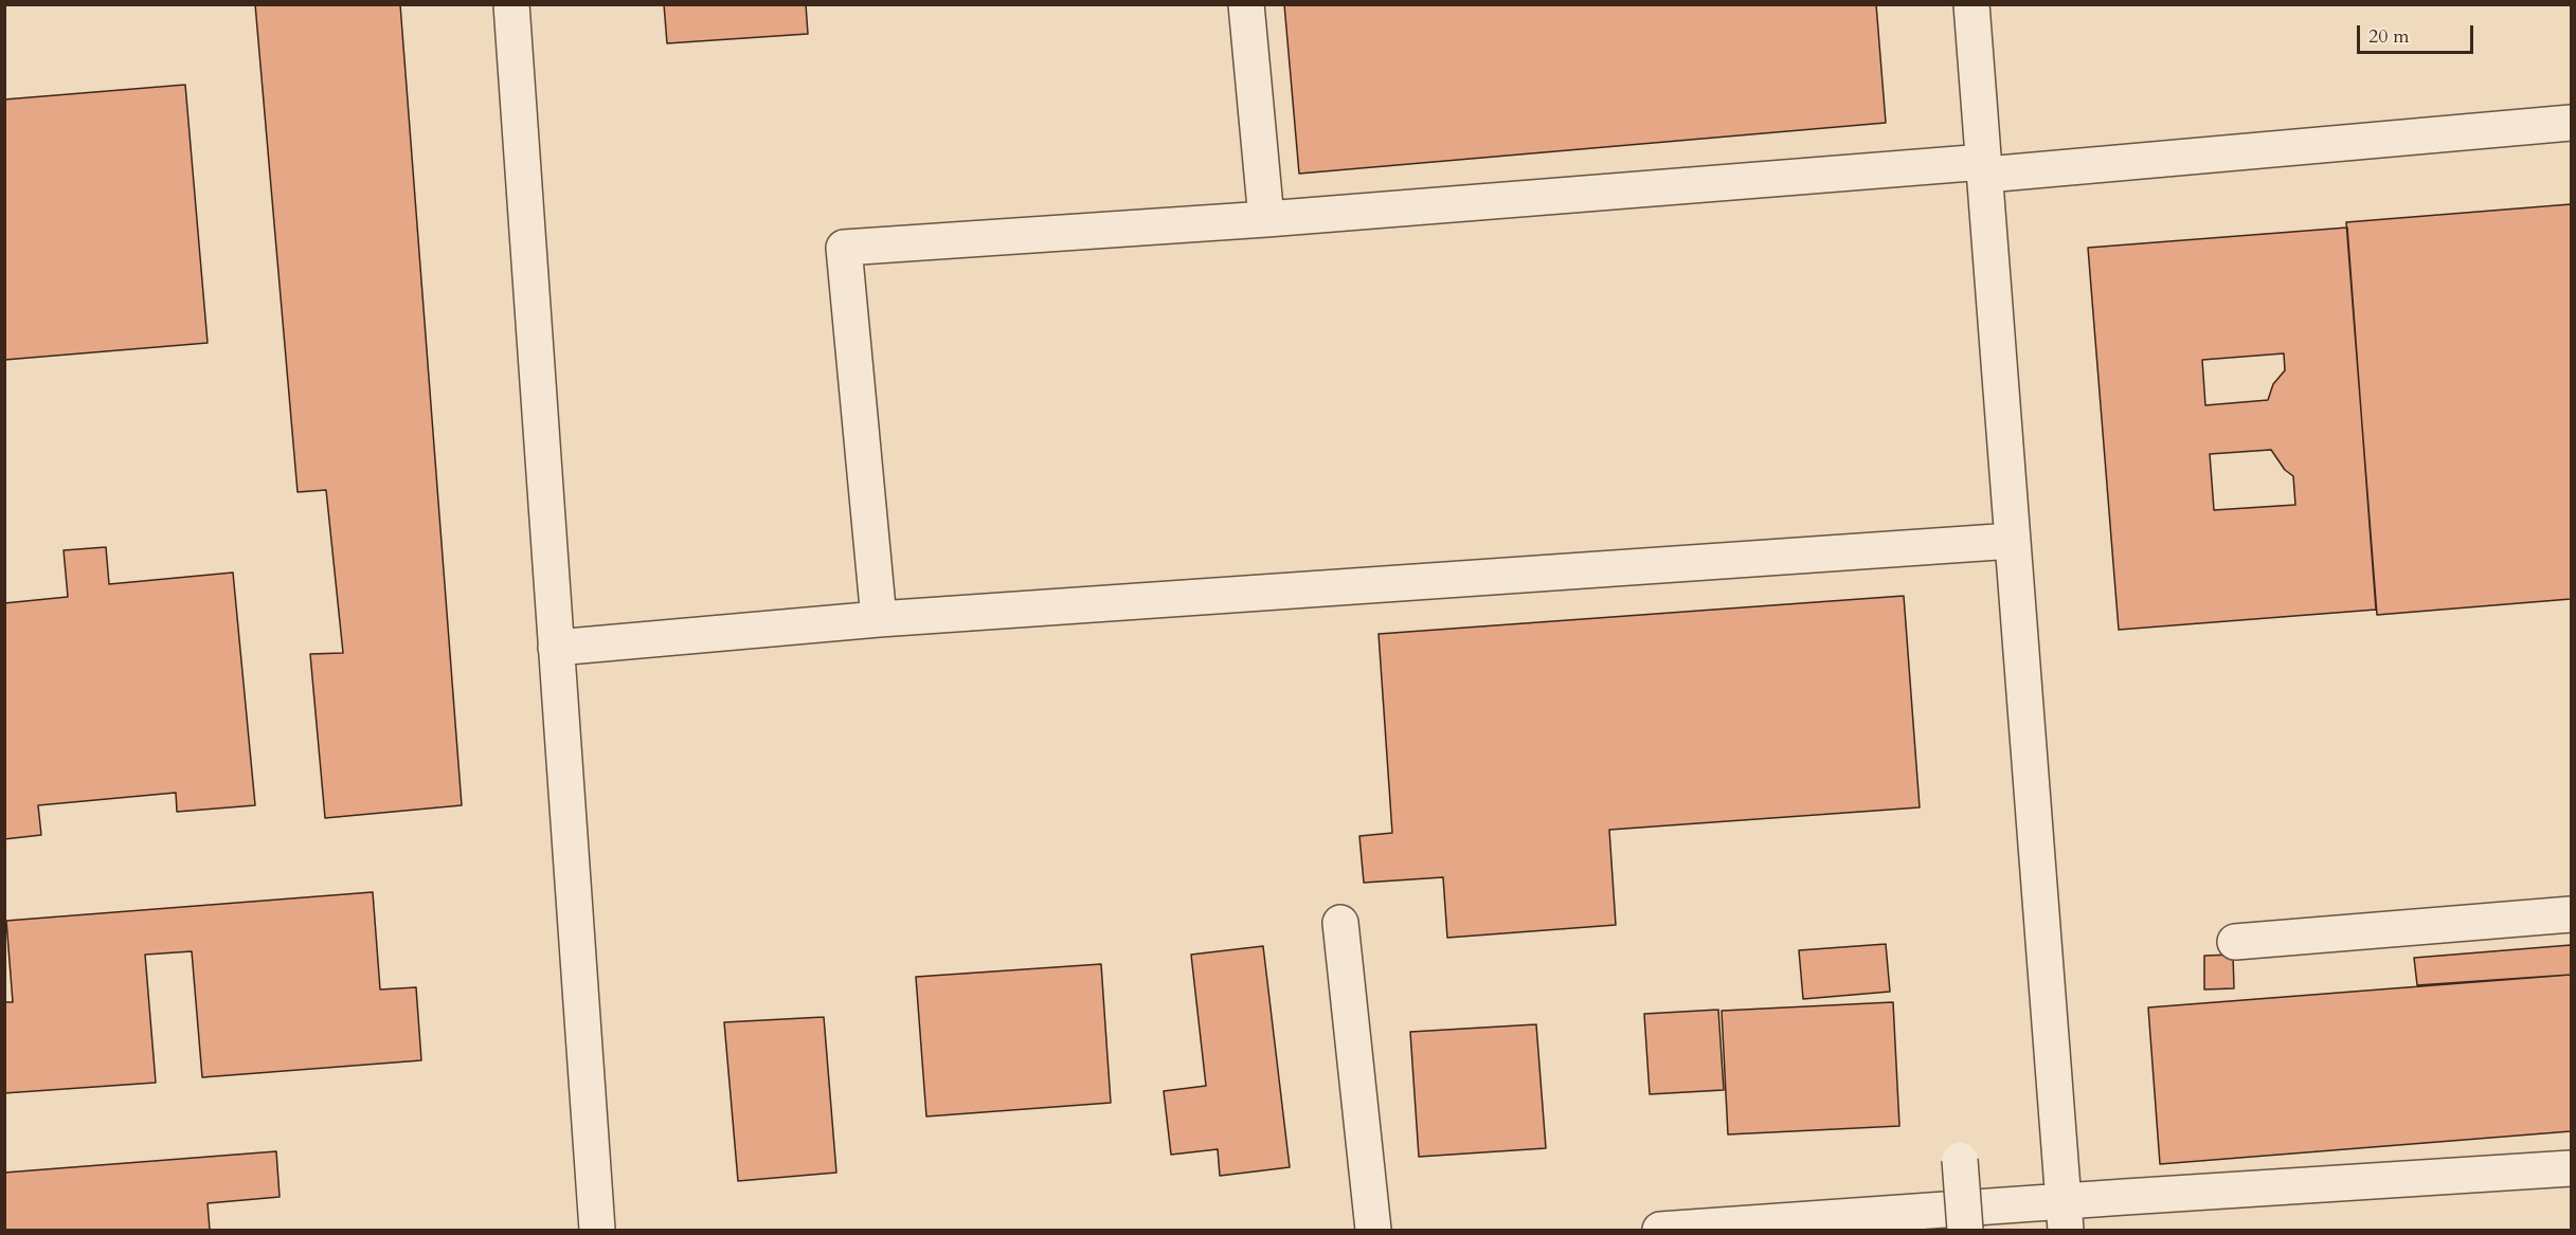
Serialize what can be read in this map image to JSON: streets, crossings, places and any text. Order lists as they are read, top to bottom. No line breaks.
{"scale_bar":"20 m"}
